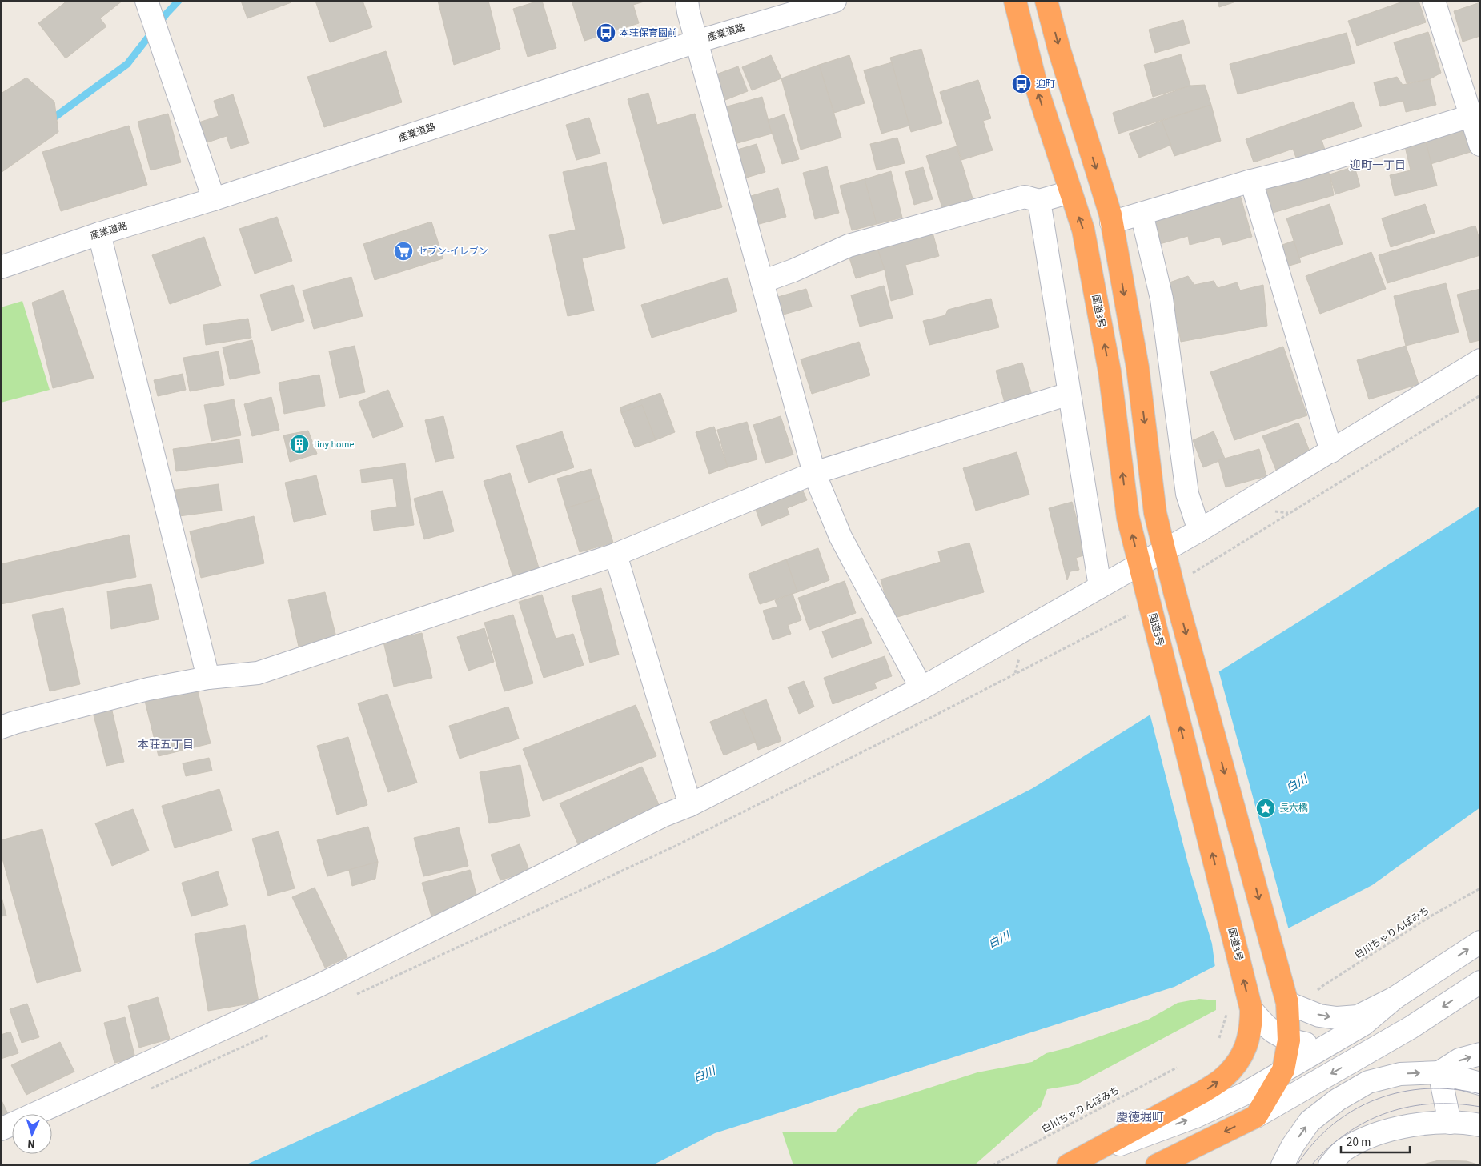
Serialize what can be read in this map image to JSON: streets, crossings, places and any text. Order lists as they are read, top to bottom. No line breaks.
{"streets":{"highway":["国道3号"],"street":["産業道路"],"path":["白川ちゃりんぽみち"]},"districts":["迎町一丁目","本荘五丁目","慶徳堀町"],"water":["白川"],"places":{"bus stop":["本荘保育園前","迎町"],"supermarket":["セブン-イレブン"],"building":["tiny home"],"place":["長六橋"]},"scale_bar":"20 m","north":"bottom"}
